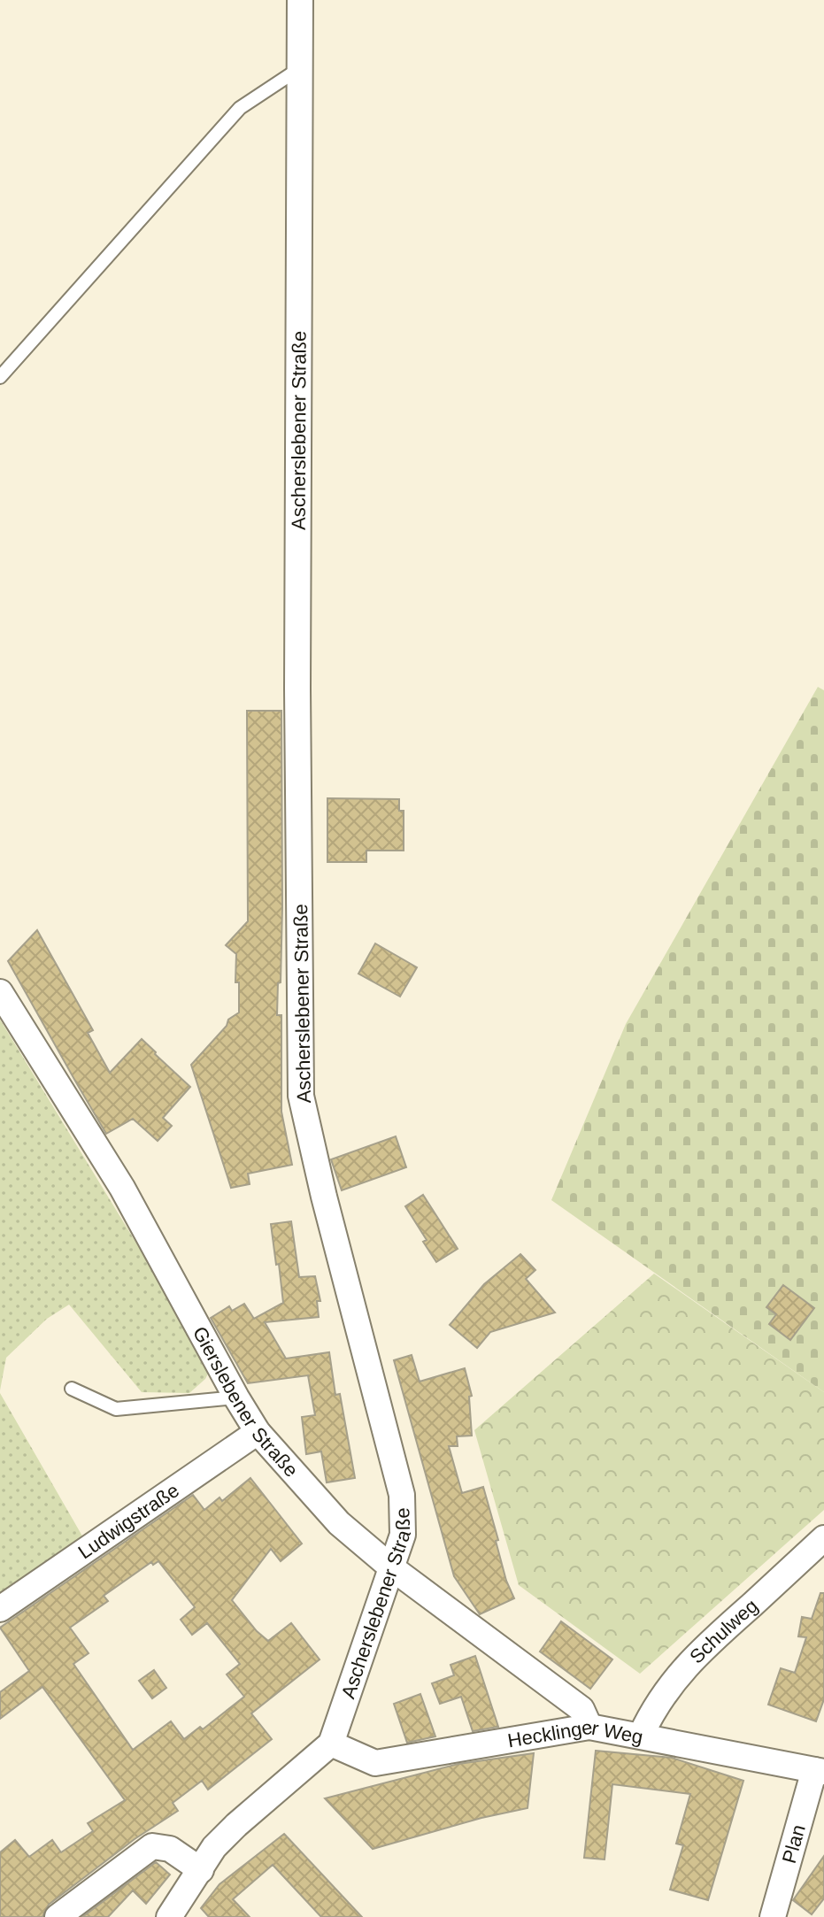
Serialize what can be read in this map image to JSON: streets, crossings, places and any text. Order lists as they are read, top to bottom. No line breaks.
{"streets":{"street":["Ascherslebener Straße","Gierslebener Straße","Ludwigstraße","Schulweg","Hecklinger Weg","Plan"]},"crossings":[["Ascherslebener Straße","Gierslebener Straße"],["Ascherslebener Straße","Hecklinger Weg"],["Gierslebener Straße","Ludwigstraße"],["Gierslebener Straße","Hecklinger Weg"],["Schulweg","Hecklinger Weg"],["Hecklinger Weg","Plan"]]}
